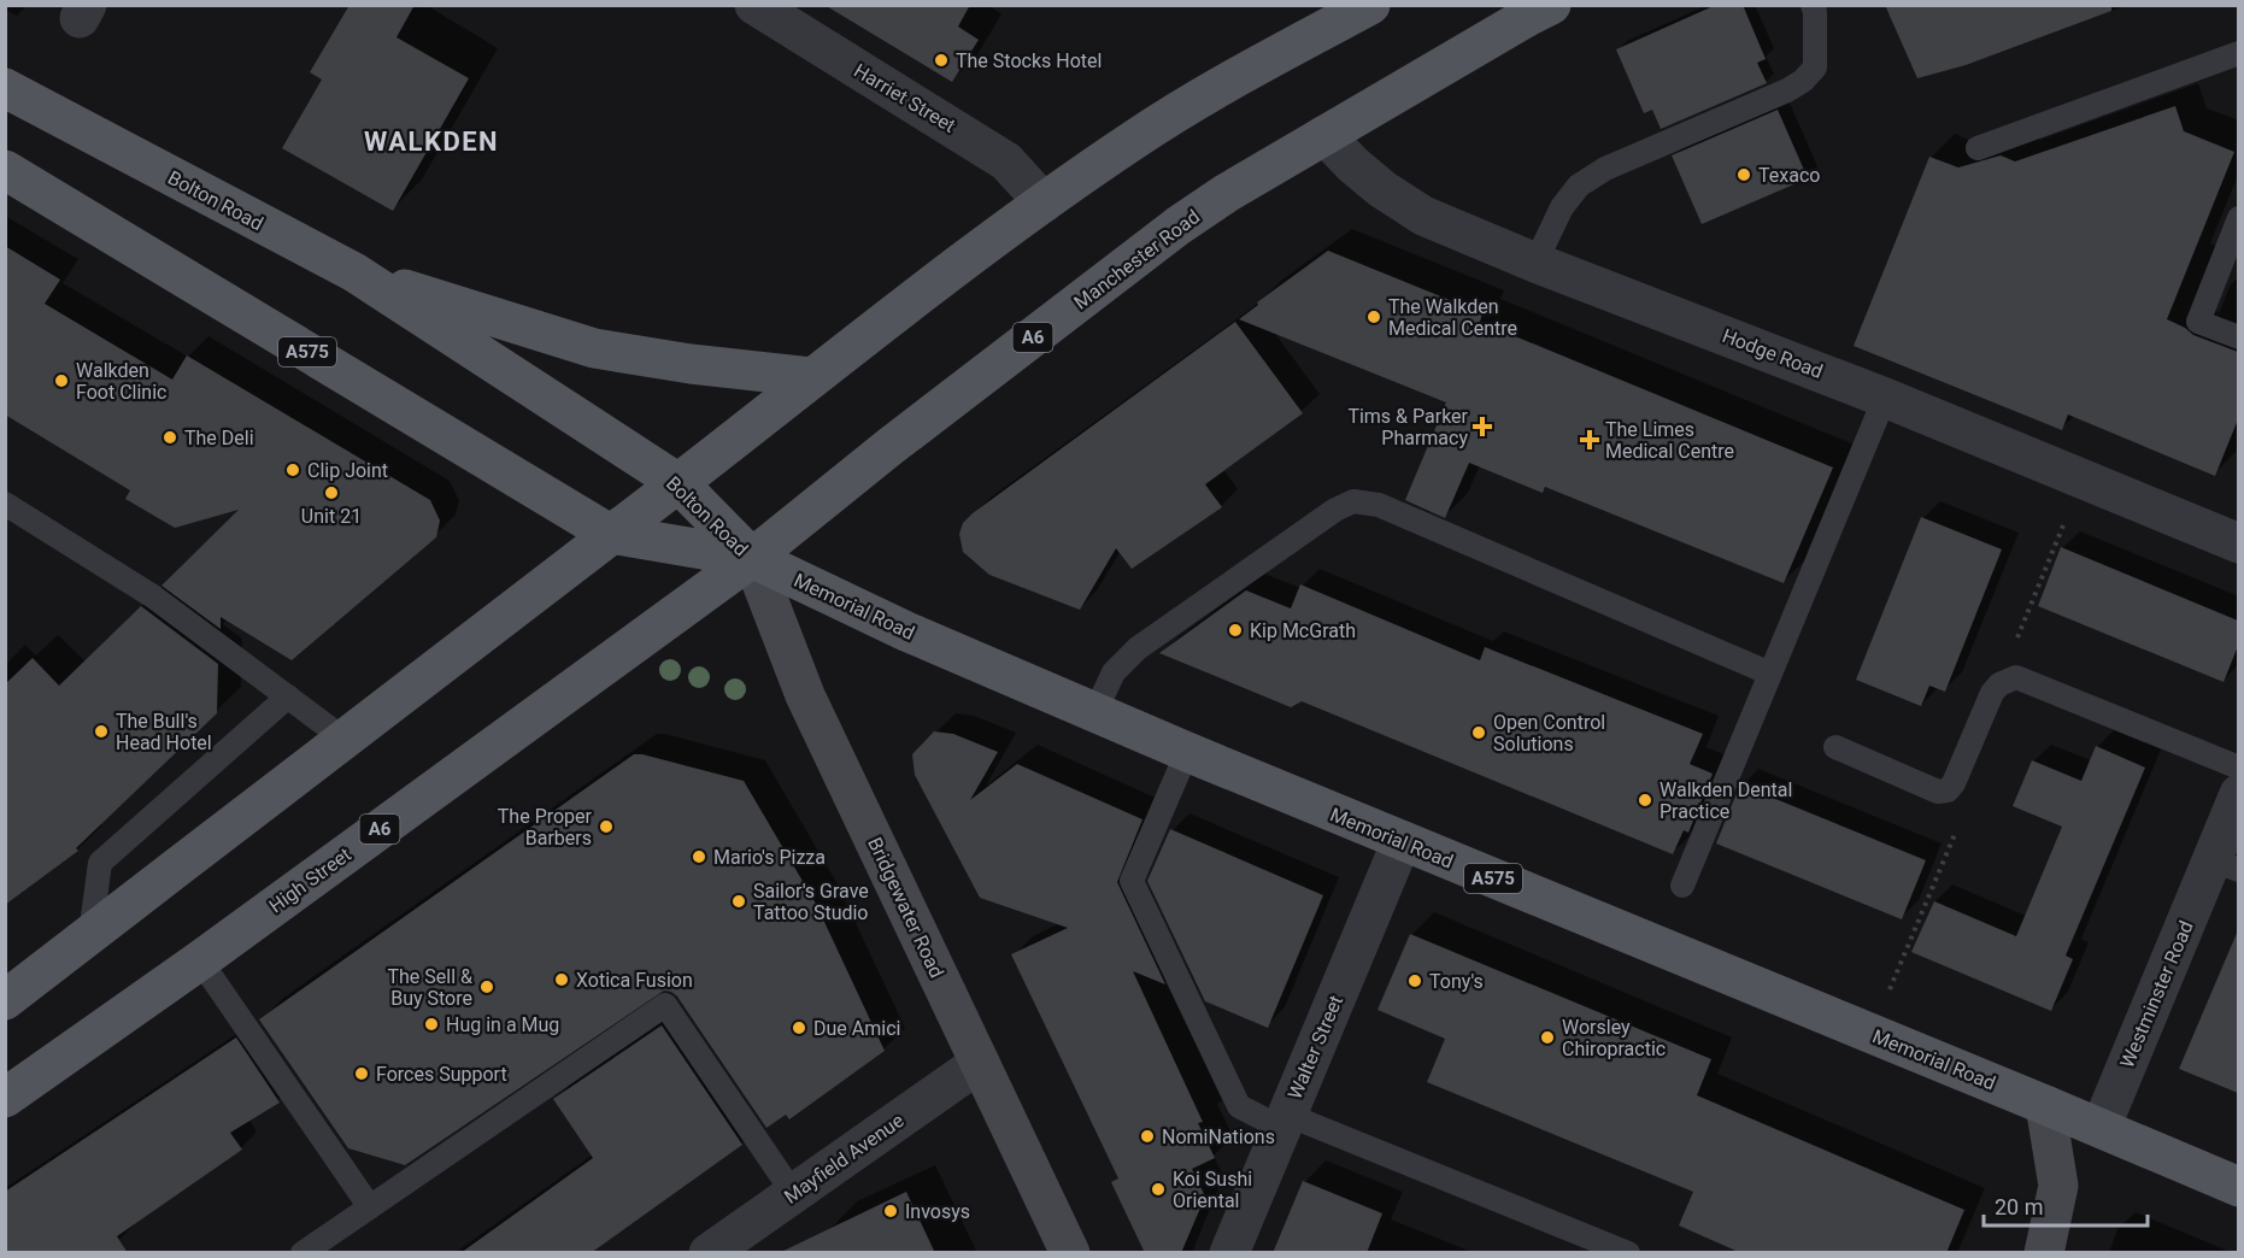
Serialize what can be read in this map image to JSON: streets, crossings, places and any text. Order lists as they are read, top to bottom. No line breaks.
{"streets":{"main road":["Bolton Road","Manchester Road","A6","A575","Memorial Road","High Street","Bridgewater Road","Westminster Road"],"street":["Harriet Street","Hodge Road","Walter Street","Mayfield Avenue"]},"crossings":[["Bolton Road","Manchester Road"],["Bolton Road","A575"],["Bolton Road","Memorial Road"],["Bolton Road","High Street"],["Bolton Road","Bridgewater Road"],["Manchester Road","Hodge Road"],["Manchester Road","Memorial Road"],["Manchester Road","High Street"],["Manchester Road","Bridgewater Road"],["Memorial Road","High Street"],["Memorial Road","Bridgewater Road"],["Memorial Road","Westminster Road"],["Memorial Road","Walter Street"],["High Street","Bridgewater Road"],["Bridgewater Road","Mayfield Avenue"]],"districts":["WALKDEN"],"places":{"other":["The Stocks Hotel","Texaco","The Walkden Medical Centre","Walkden Foot Clinic","The Deli","Clip Joint","Unit 21","Kip McGrath","The Bull's Head Hotel","Open Control Solutions","Walkden Dental Practice","The Proper Barbers","Mario's Pizza","Sailor's Grave Tattoo Studio","Xotica Fusion","Tony's","The Sell & Buy Store","Hug in a Mug","Due Amici","Worsley Chiropractic","Forces Support","NomiNations","Koi Sushi Oriental","Invosys"],"health":["Tims & Parker Pharmacy","The Limes Medical Centre"]},"scale_bar":"20 m"}
